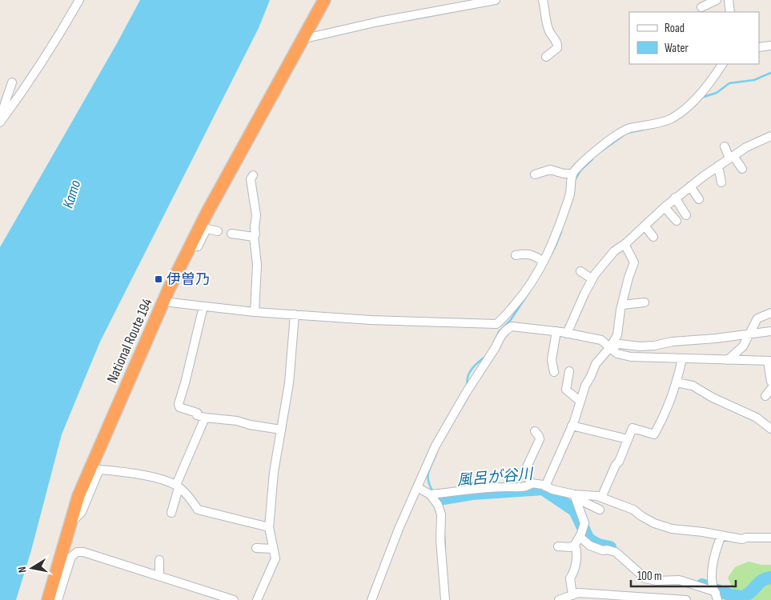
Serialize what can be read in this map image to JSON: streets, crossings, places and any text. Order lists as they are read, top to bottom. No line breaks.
{"streets":{"highway":["National Route 194"]},"water":["Kamo","風呂が谷川"],"places":{"transit":["伊曽乃"]},"legend":["Road","Water"],"scale_bar":"100 m","north":"left"}
